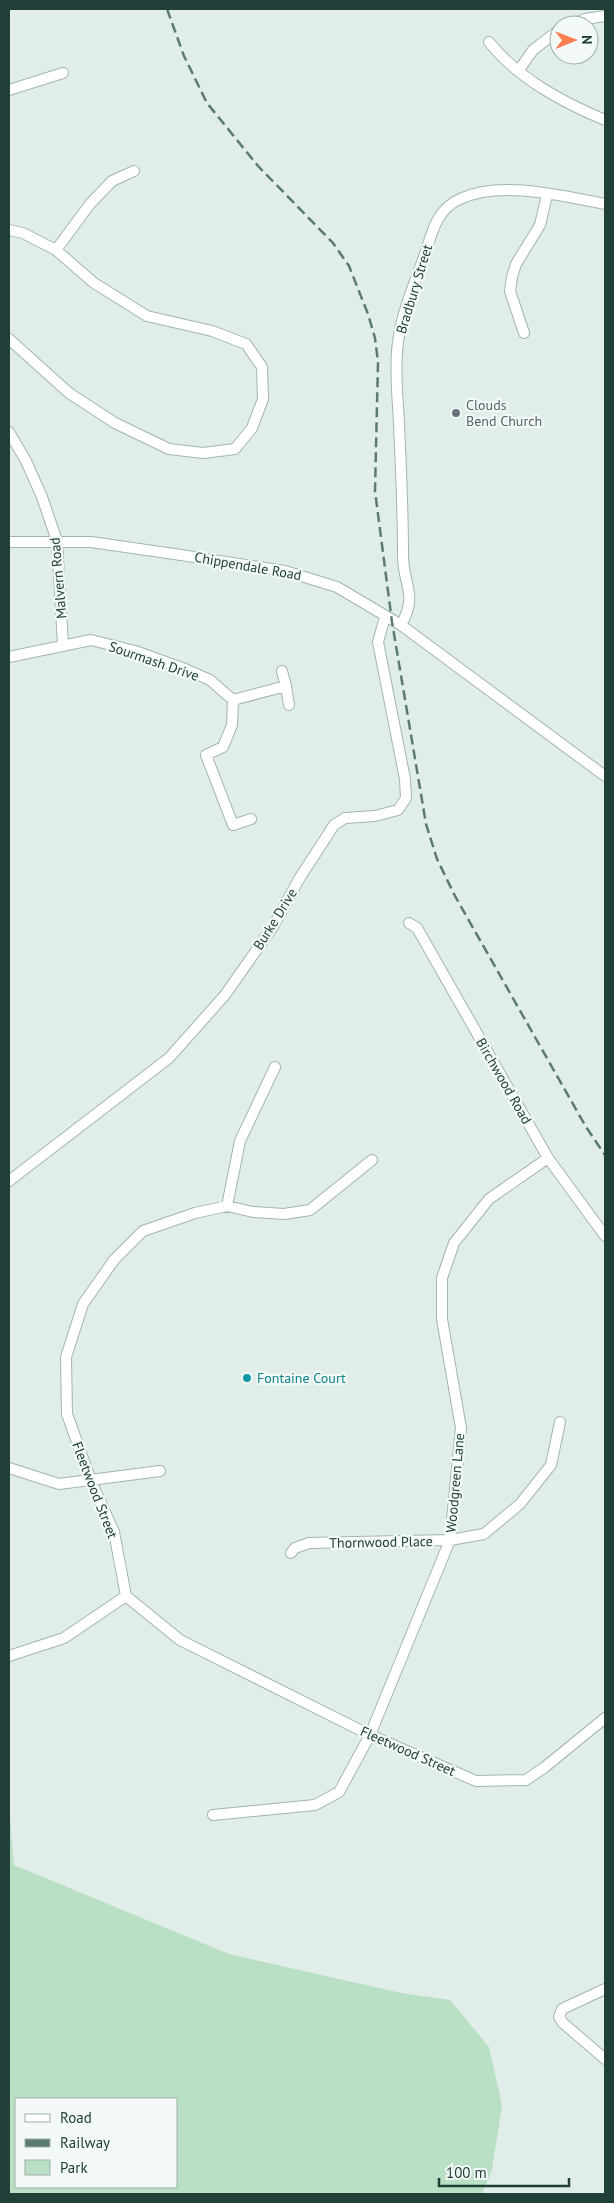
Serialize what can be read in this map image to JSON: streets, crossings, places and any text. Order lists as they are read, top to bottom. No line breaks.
{"streets":{"street":["Bradbury Street","Chippendale Road","Malvern Road","Sourmash Drive","Burke Drive","Birchwood Road","Woodgreen Lane","Fleetwood Street","Thornwood Place"]},"crossings":[["Bradbury Street","Chippendale Road"],["Chippendale Road","Malvern Road"],["Chippendale Road","Burke Drive"],["Malvern Road","Sourmash Drive"],["Birchwood Road","Woodgreen Lane"],["Woodgreen Lane","Fleetwood Street"],["Woodgreen Lane","Thornwood Place"]],"places":["Clouds Bend Church","Fontaine Court"],"legend":["Road","Railway","Park"],"scale_bar":"100 m","north":"right"}
